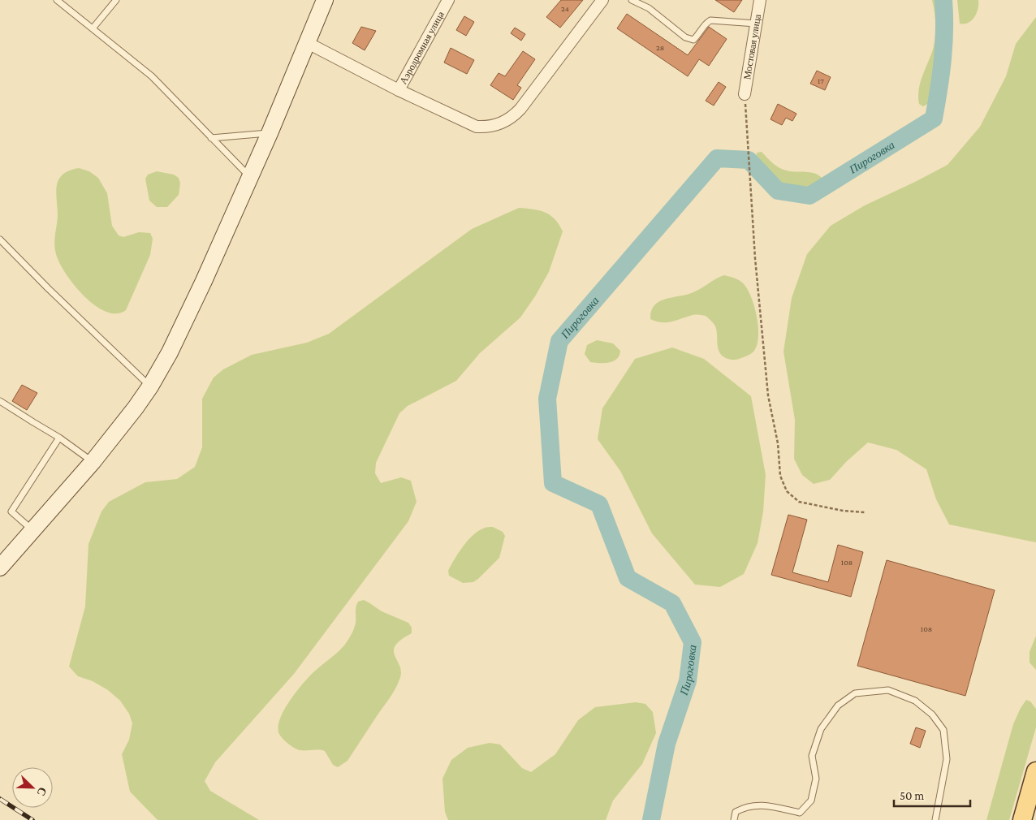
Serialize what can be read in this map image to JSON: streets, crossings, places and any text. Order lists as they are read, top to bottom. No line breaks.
{"streets":{"street":["Мостовая улица","Аэродромная улица"]},"water":["Пироговка"],"house_numbers":["24","28","17","108","108"],"scale_bar":"50 m","north":"bottom right"}
